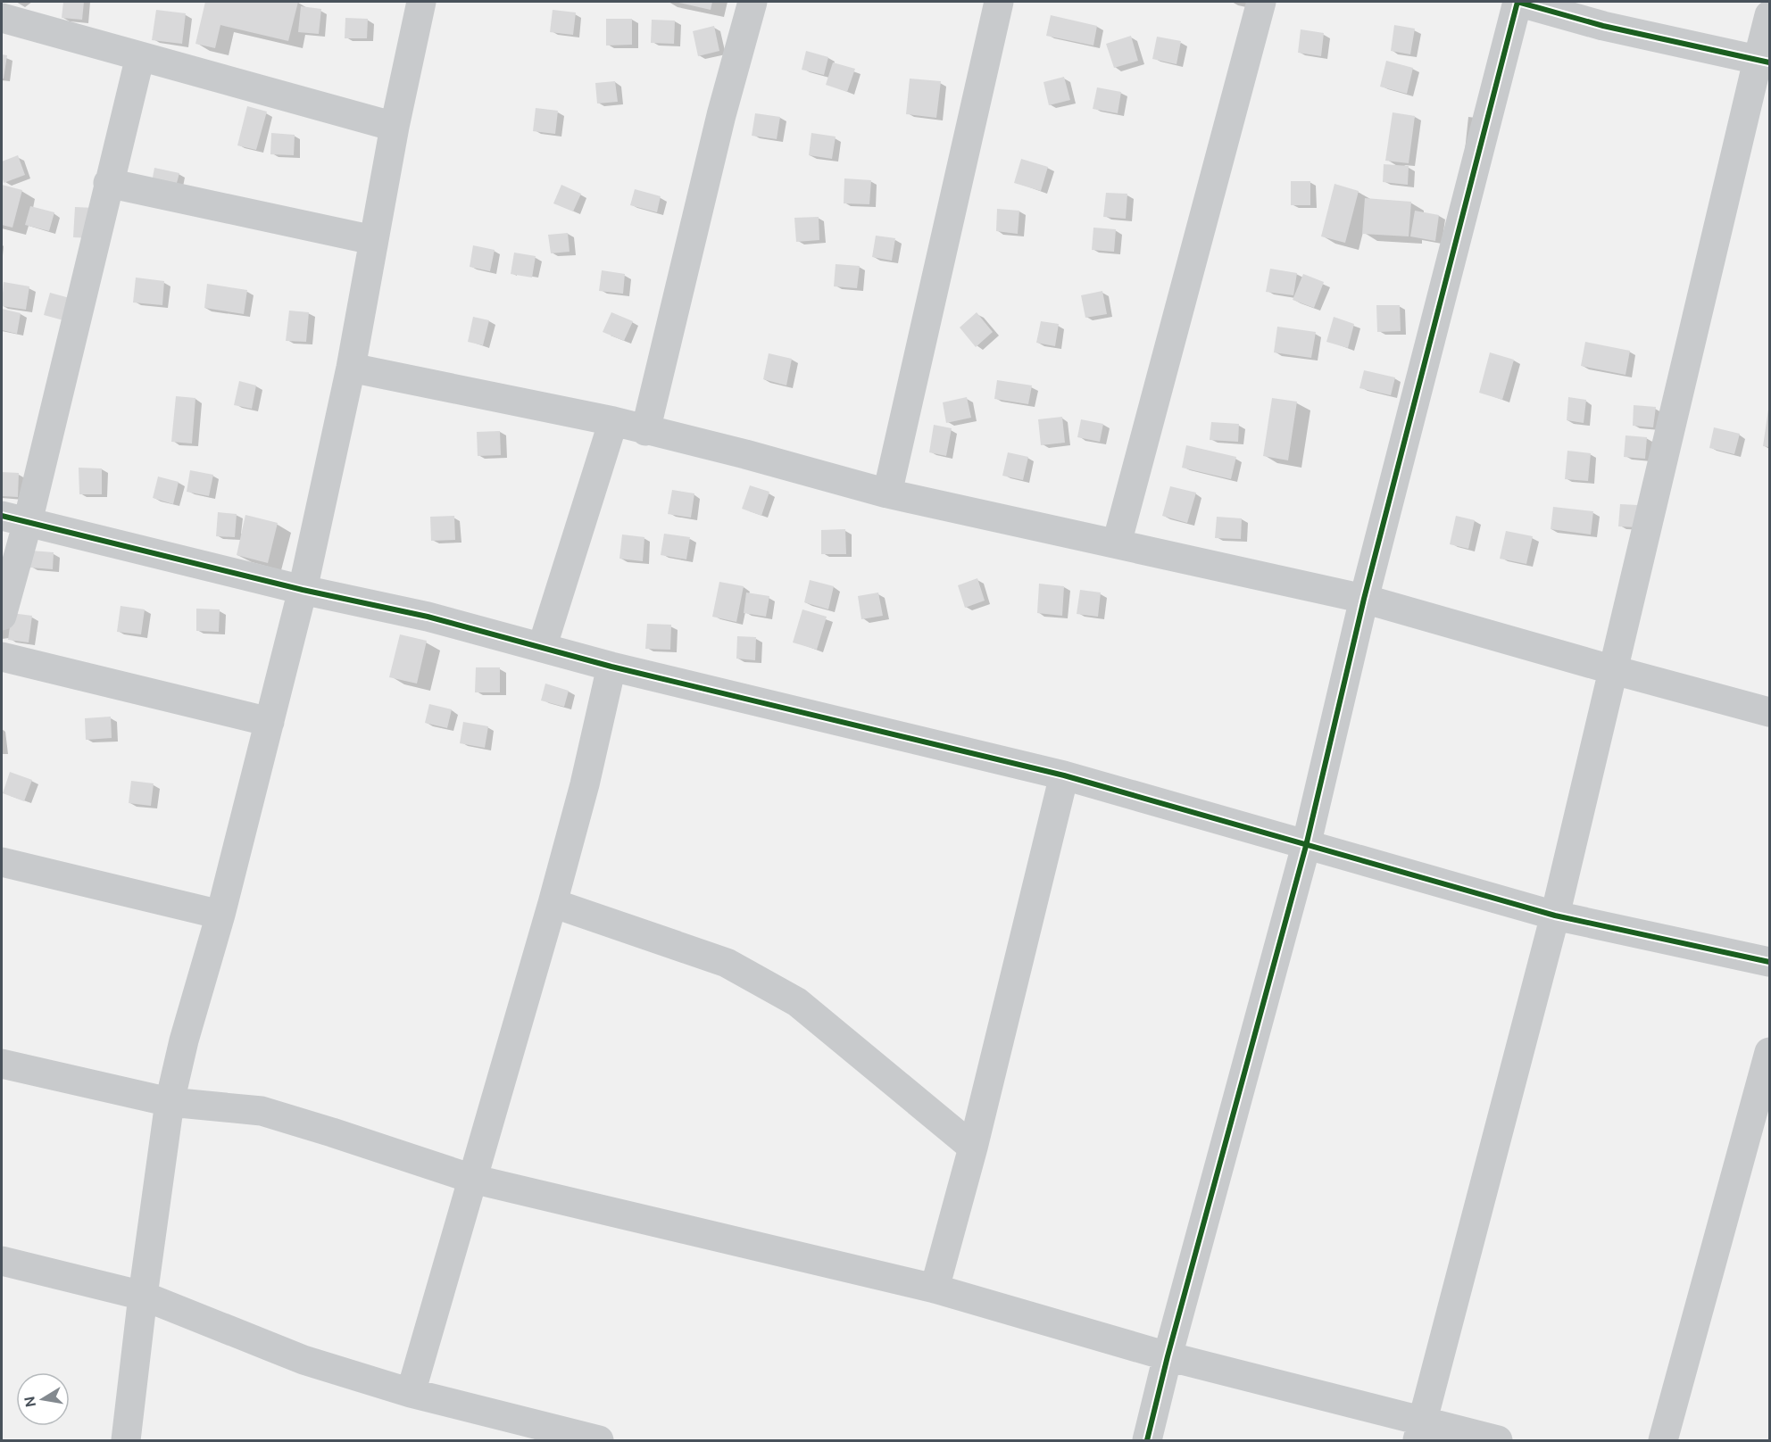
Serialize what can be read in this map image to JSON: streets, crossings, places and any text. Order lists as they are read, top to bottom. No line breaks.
{"north":"left"}
